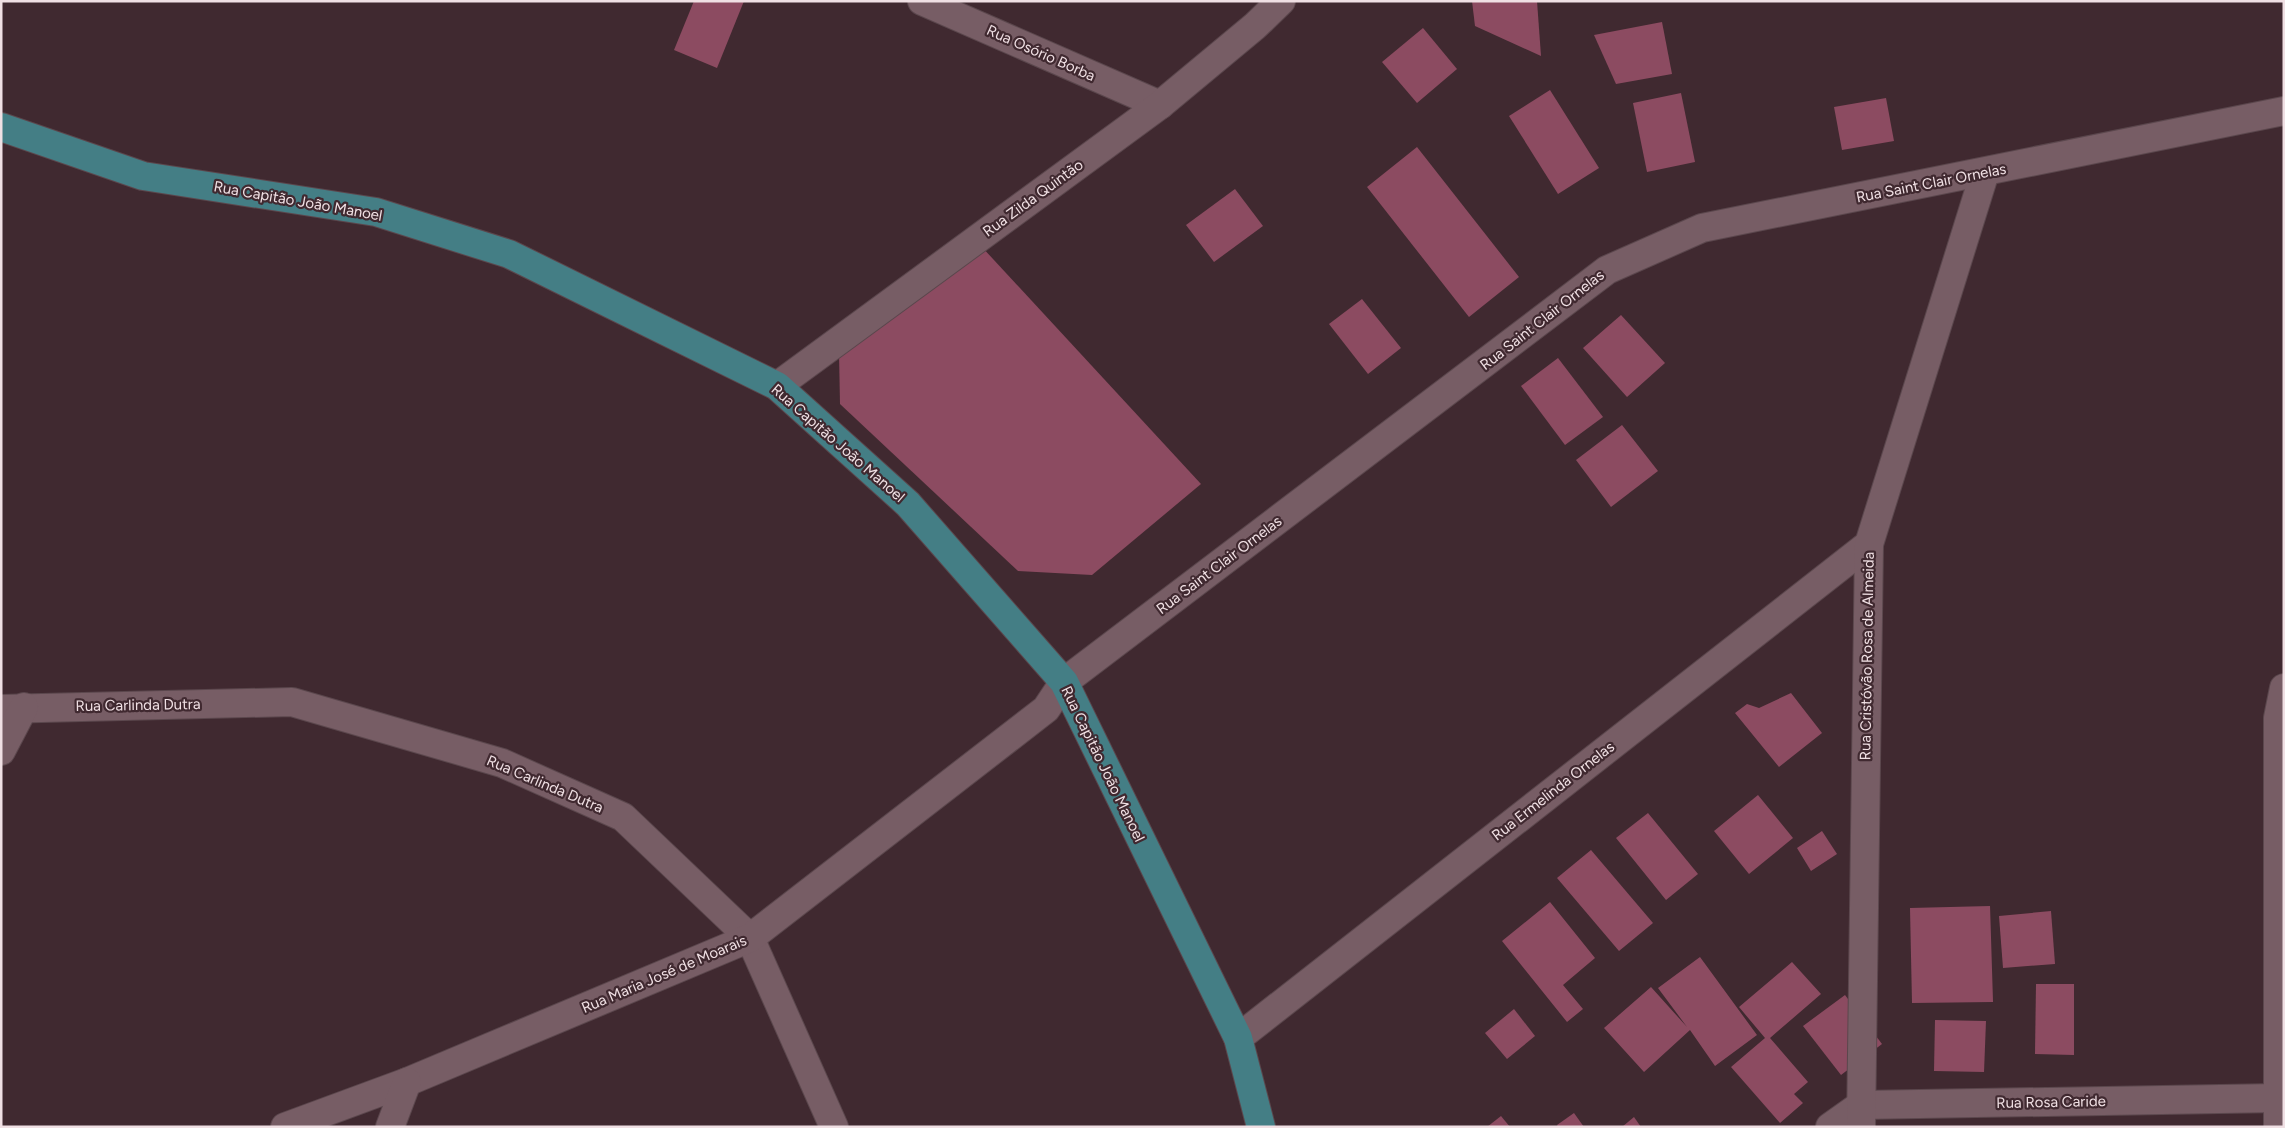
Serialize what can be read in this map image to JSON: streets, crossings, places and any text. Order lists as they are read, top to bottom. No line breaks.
{"streets":{"main road":["Rua Capitão João Manoel"],"street":["Rua Osório Borba","Rua Saint Clair Ornelas","Rua Zilda Quintão","Rua Cristóvão Rosa de Almeida","Rua Carlinda Dutra","Rua Ermelinda Ornelas","Rua Maria José de Moarais","Rua Rosa Caride"]},"crossings":[["Rua Osório Borba","Rua Zilda Quintão"],["Rua Saint Clair Ornelas","Rua Capitão João Manoel"],["Rua Saint Clair Ornelas","Rua Cristóvão Rosa de Almeida"],["Rua Saint Clair Ornelas","Rua Maria José de Moarais"],["Rua Zilda Quintão","Rua Capitão João Manoel"],["Rua Capitão João Manoel","Rua Ermelinda Ornelas"],["Rua Capitão João Manoel","Rua Maria José de Moarais"],["Rua Cristóvão Rosa de Almeida","Rua Ermelinda Ornelas"],["Rua Cristóvão Rosa de Almeida","Rua Rosa Caride"],["Rua Carlinda Dutra","Rua Maria José de Moarais"]]}
